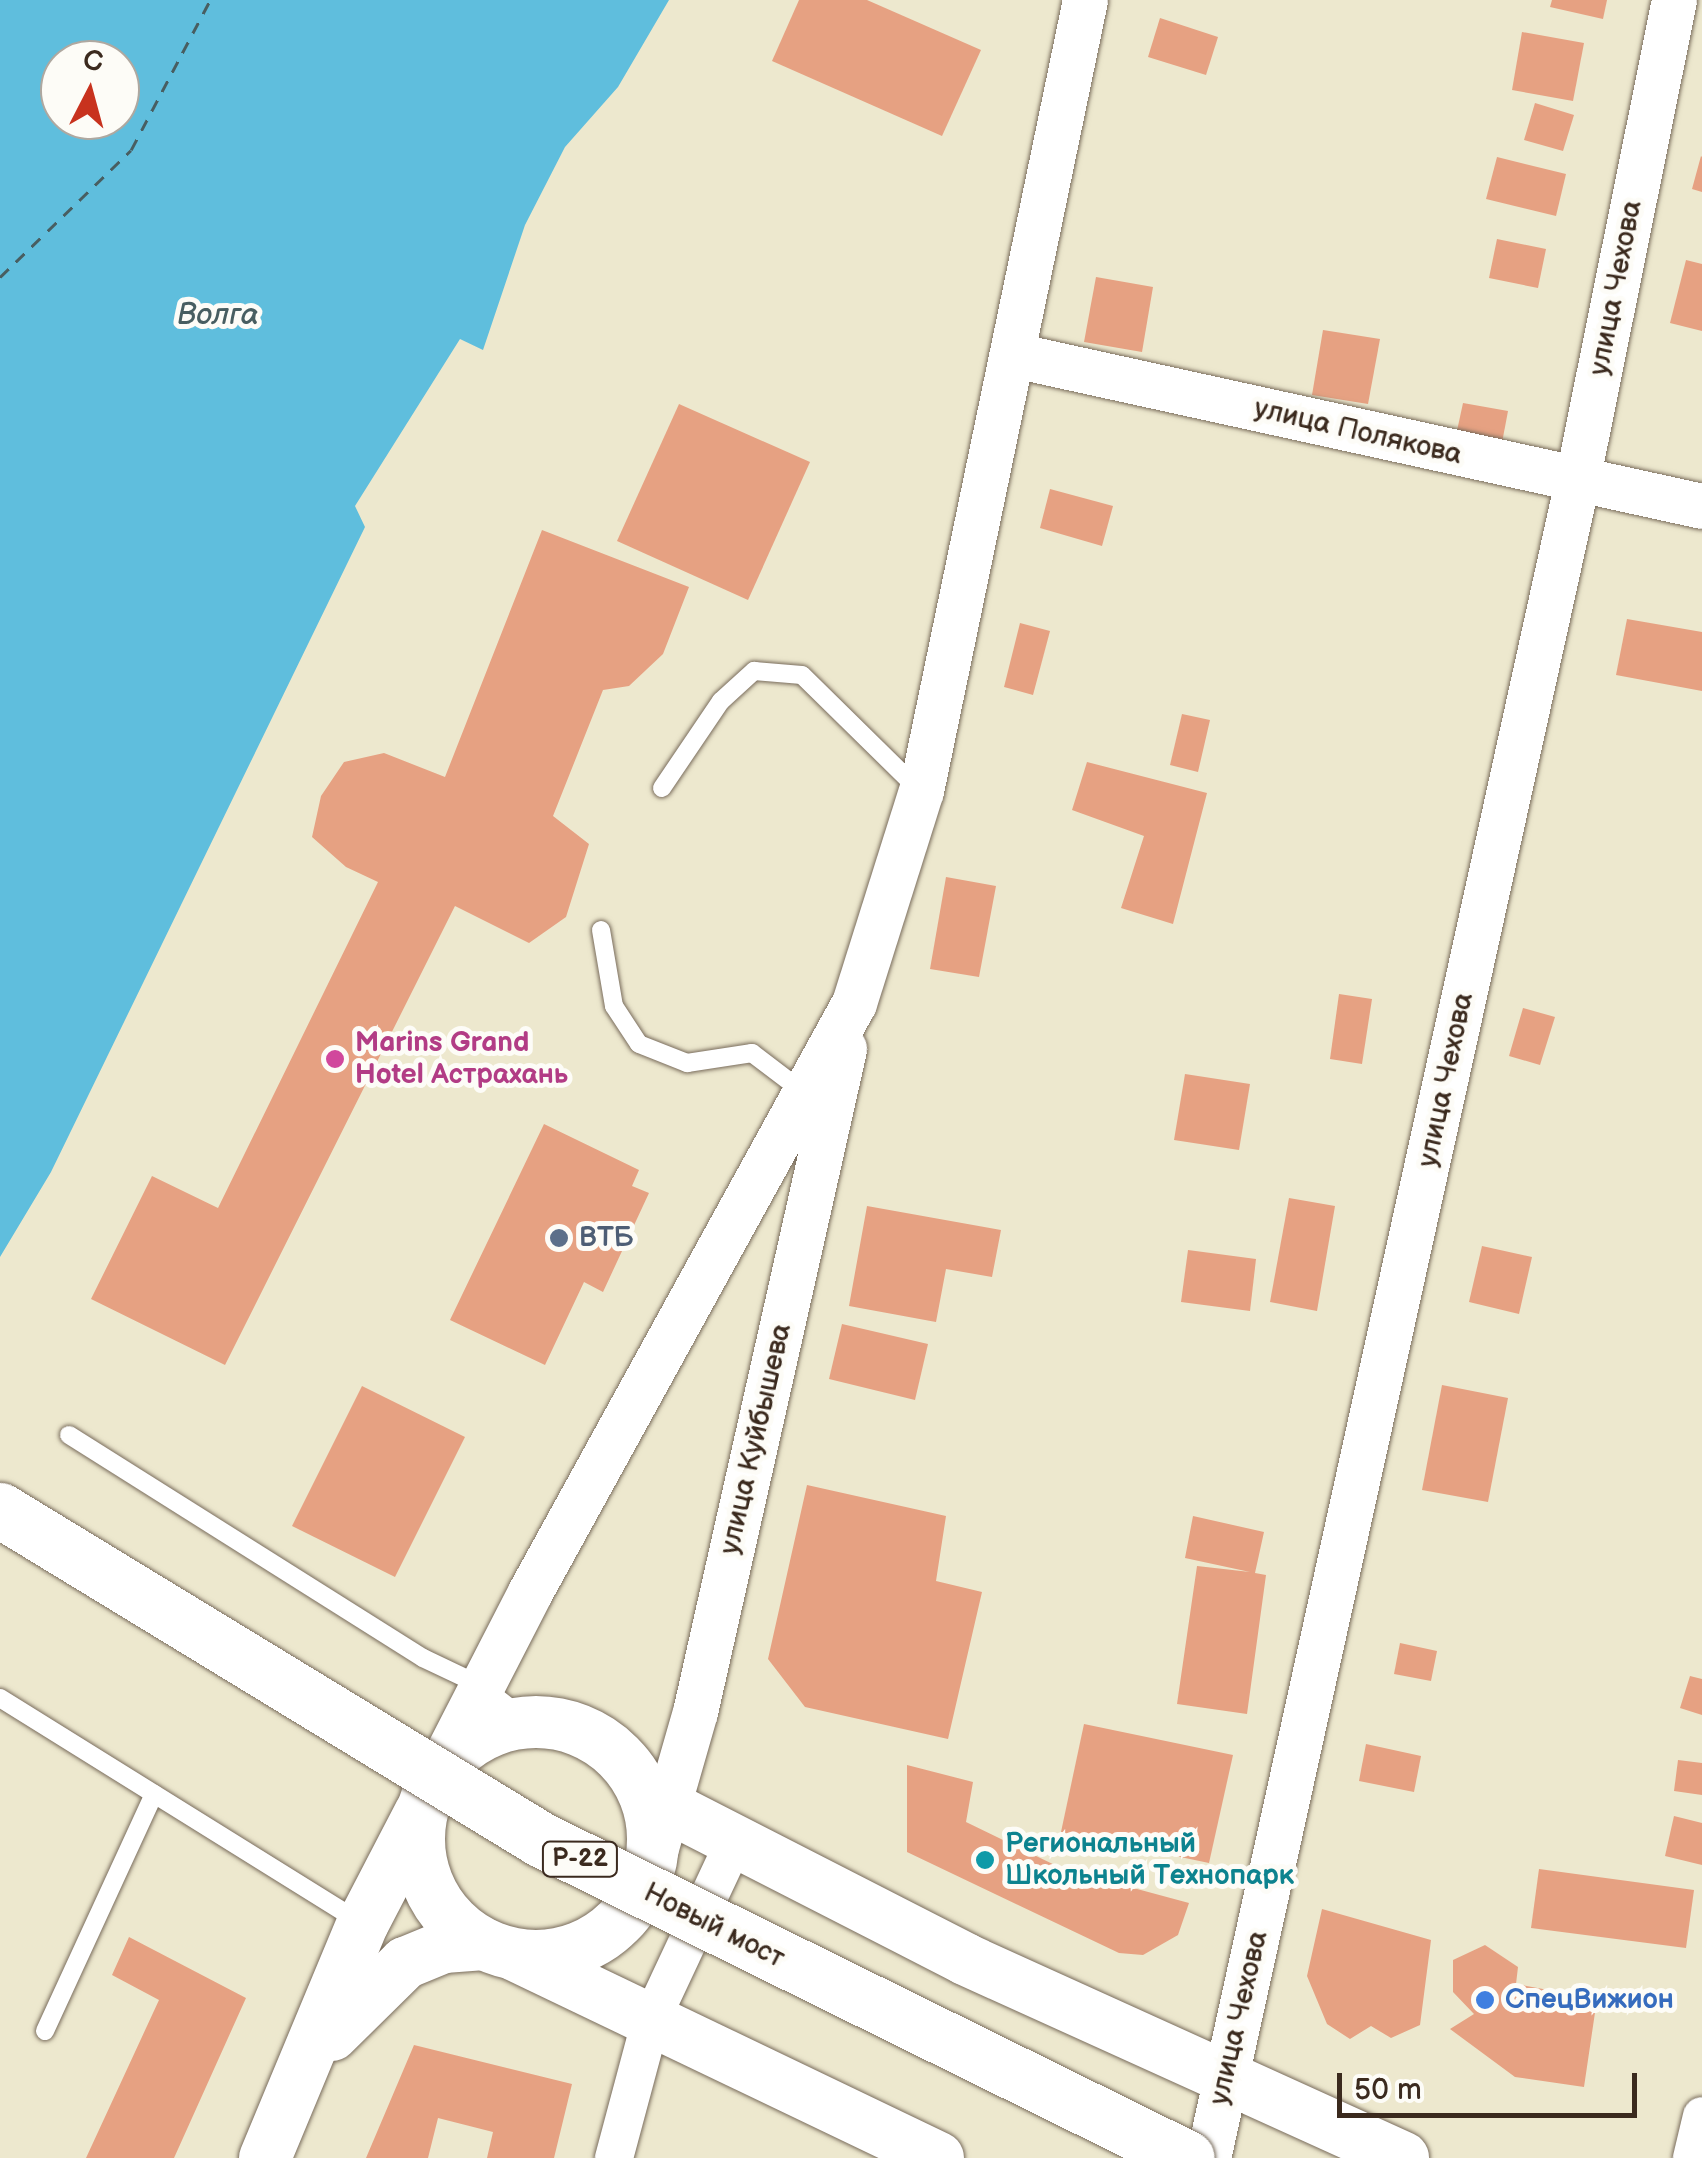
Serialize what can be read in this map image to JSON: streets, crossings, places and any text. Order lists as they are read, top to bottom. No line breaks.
{"streets":{"highway":["Р-22","Новый мост"],"street":["улица Чехова","улица Полякова","улица Куйбышева"]},"crossings":[["улица Чехова","улица Полякова"]],"water":["Волга"],"places":["Marins Grand Hotel Астрахань","ВТБ","Региональный Школьный Технопарк","СпецВижион"],"scale_bar":"50 m","north":"top"}
